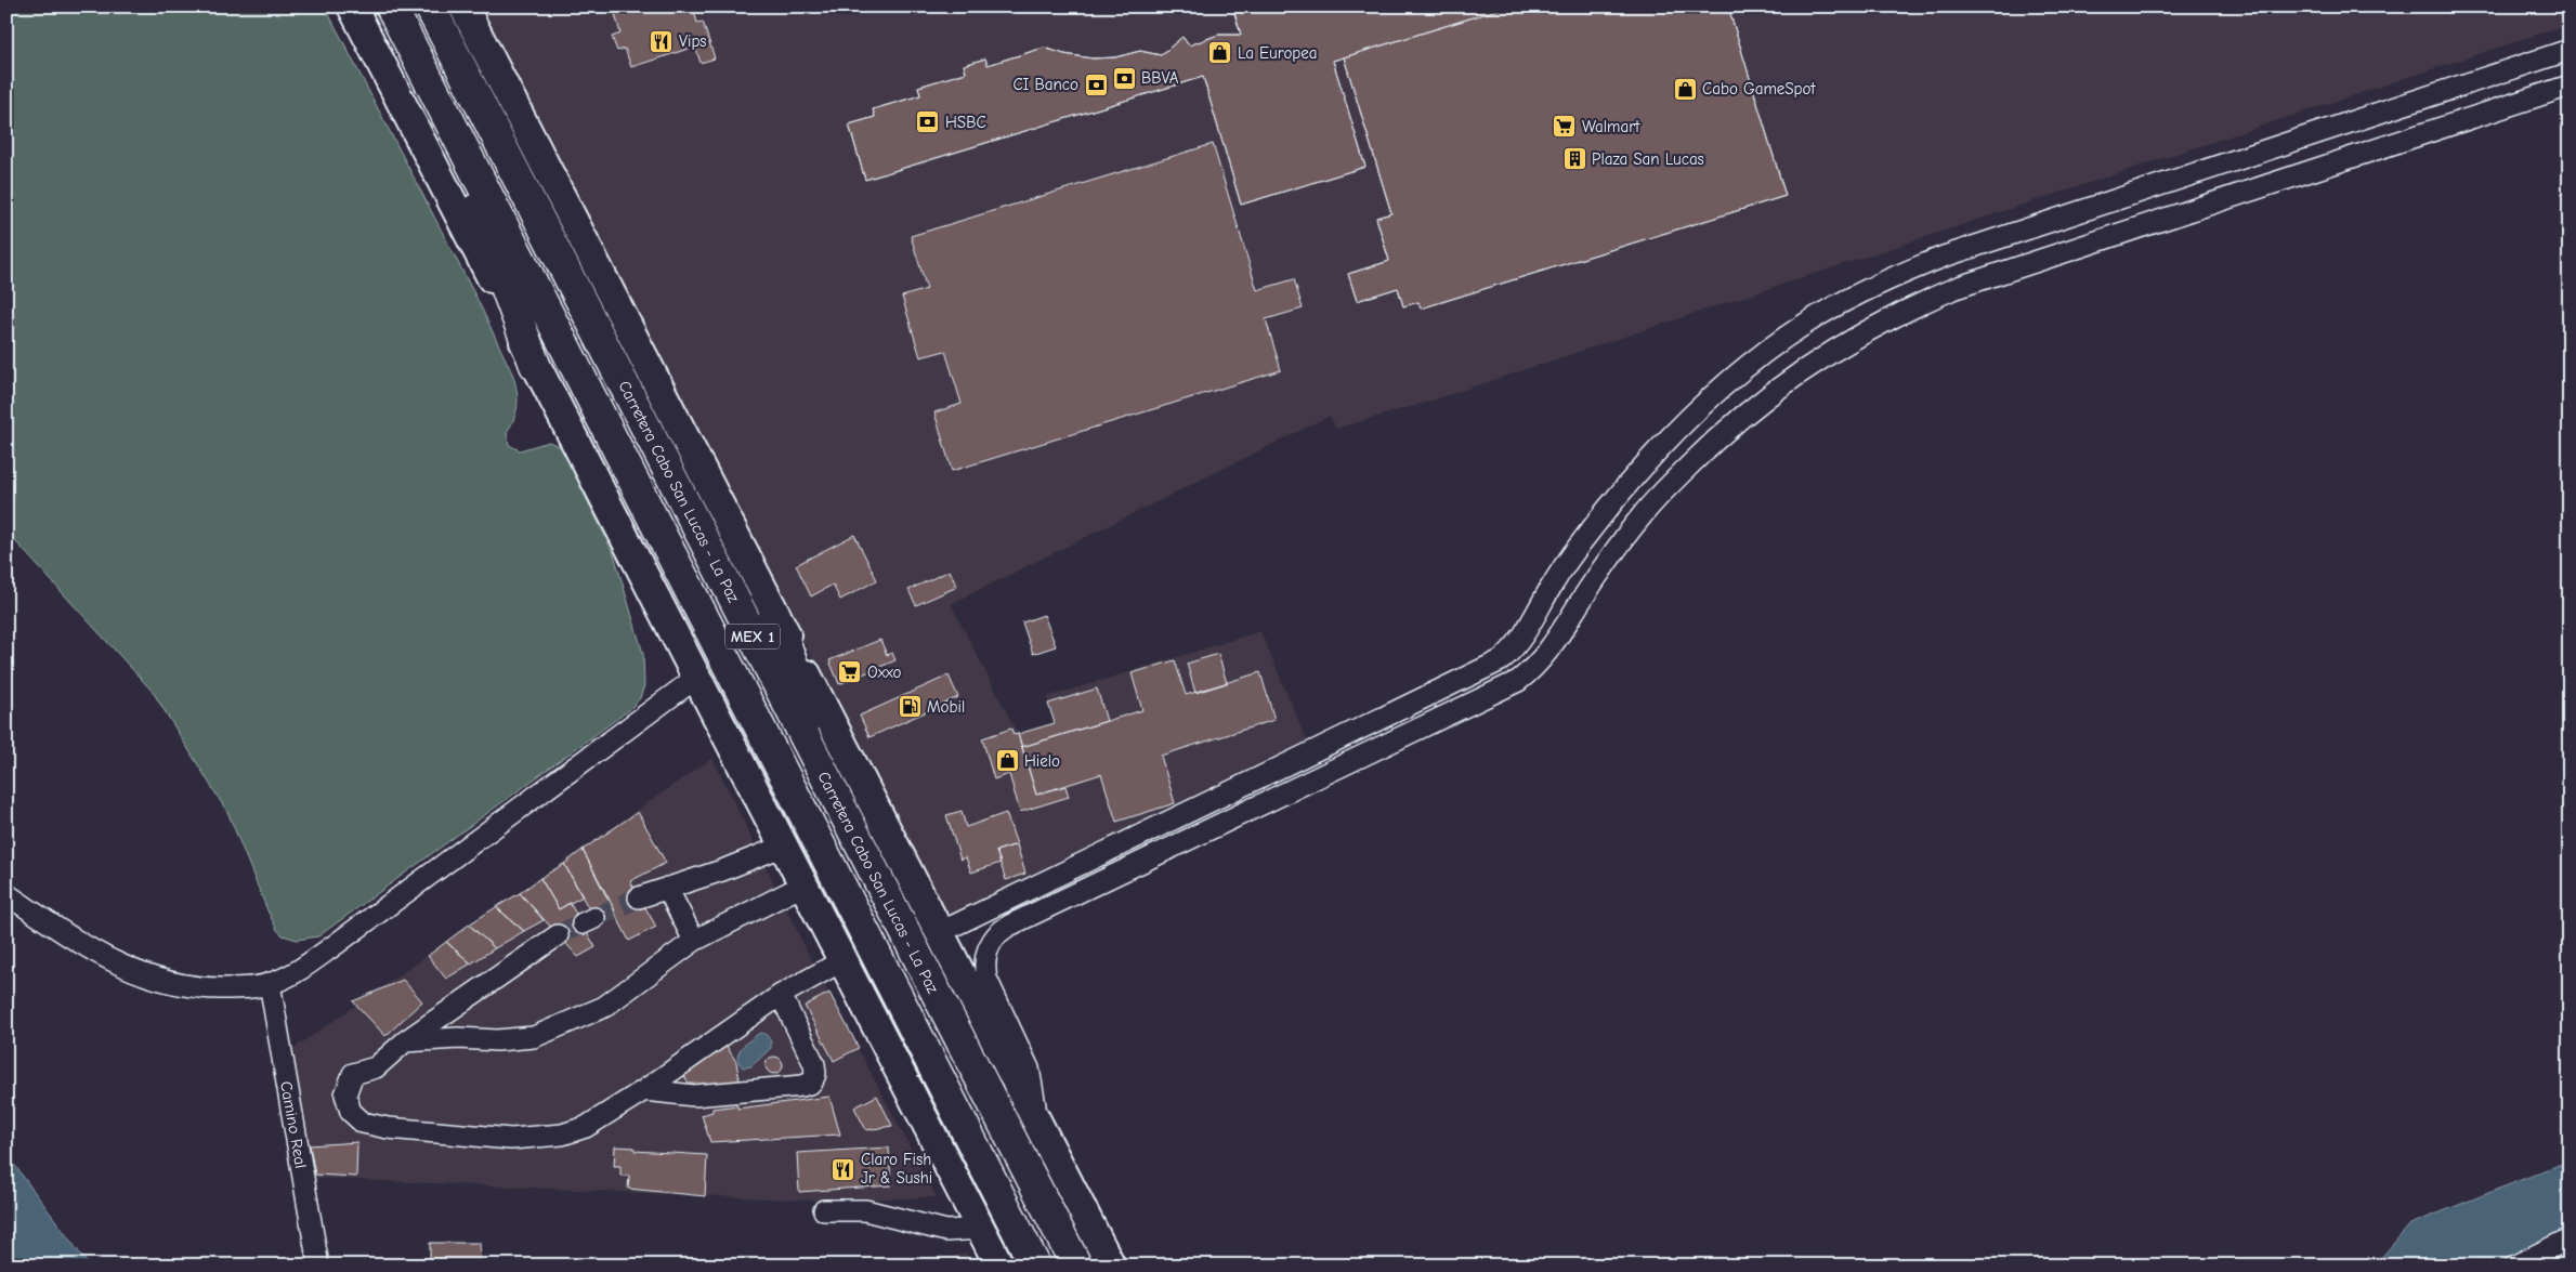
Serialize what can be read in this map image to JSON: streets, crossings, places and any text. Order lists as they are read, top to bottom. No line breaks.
{"streets":{"highway":["Carretera Cabo San Lucas - La Paz","MEX 1"],"street":["Camino Real"]},"places":{"restaurant":["Vips","Claro Fish Jr & Sushi"],"shop":["La Europea","Cabo GameSpot","Hielo"],"bank":["BBVA","CI Banco","HSBC"],"supermarket":["Walmart","Oxxo"],"building":["Plaza San Lucas"],"fuel station":["Mobil"]}}
